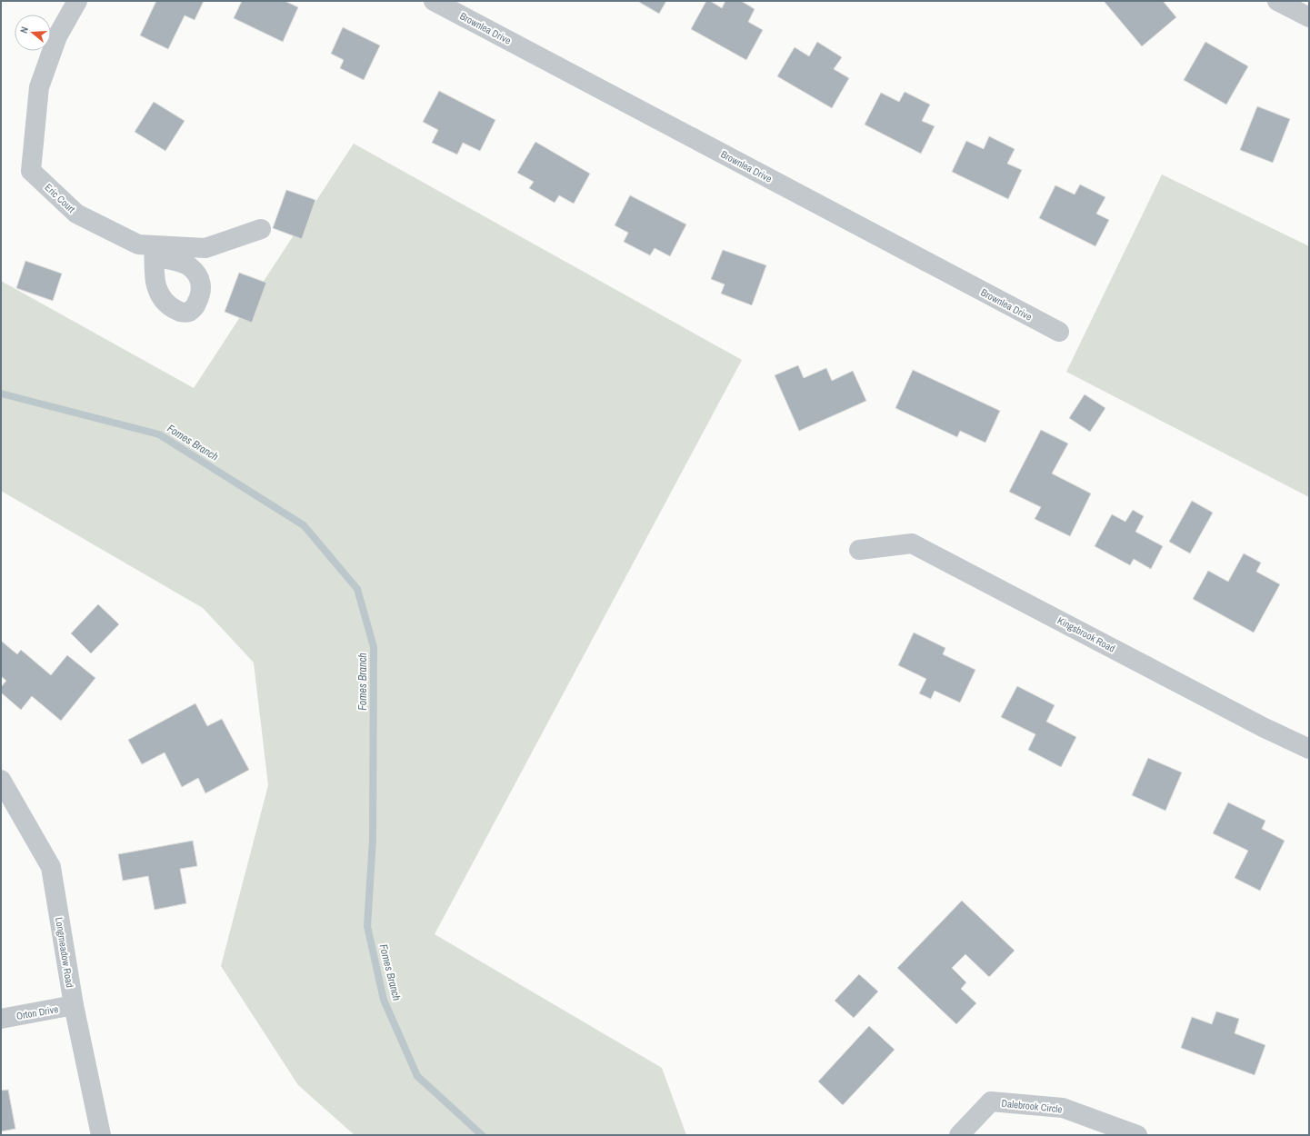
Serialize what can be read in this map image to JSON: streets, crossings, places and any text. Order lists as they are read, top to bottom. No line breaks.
{"streets":{"street":["Brownlea Drive","Eric Court","Kingsbrook Road","Longmeadow Road","Orton Drive","Dalebrook Circle"]},"crossings":[["Longmeadow Road","Orton Drive"]],"water":["Fomes Branch"],"north":"left"}
